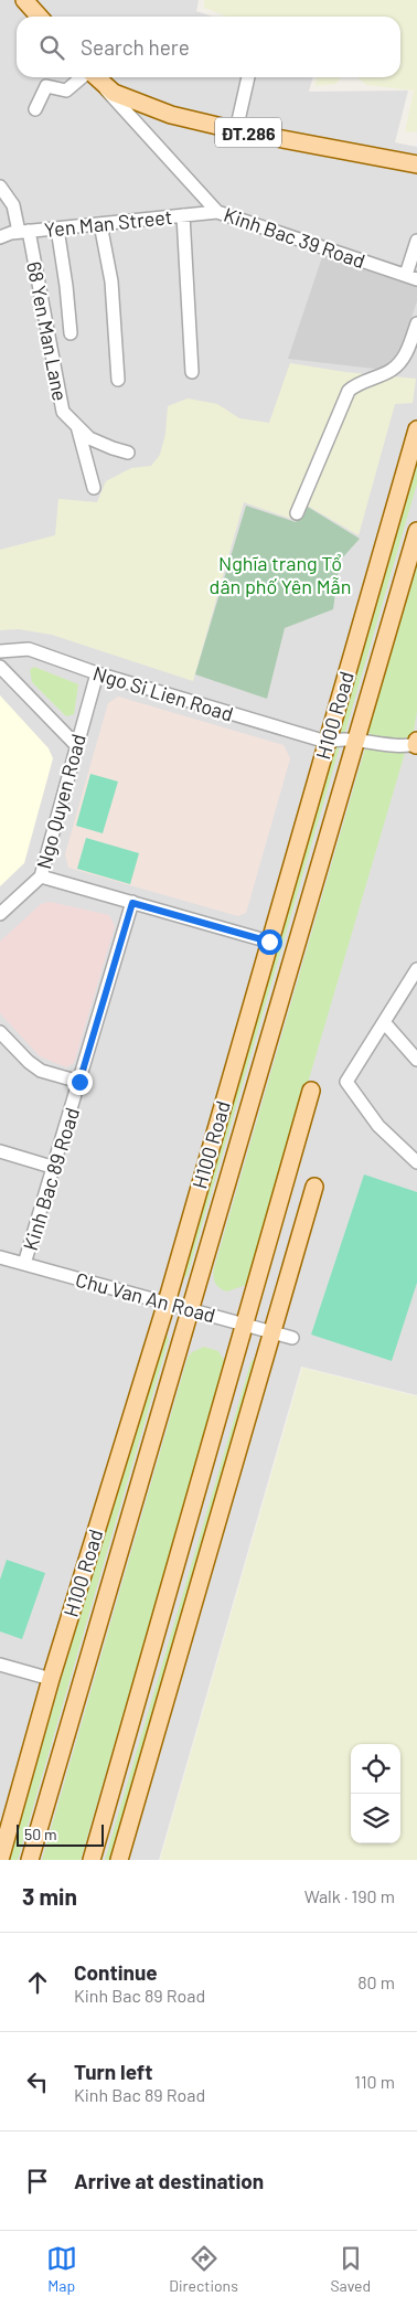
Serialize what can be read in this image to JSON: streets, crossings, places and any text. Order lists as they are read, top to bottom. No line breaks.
{"streets":{"main road":["ĐT.286","H100 Road"],"street":["Yen Man Street","Kinh Bac 39 Road","68 Yen Man Lane","Ngo Si Lien Road","Ngo Quyen Road","Kinh Bac 89 Road","Chu Van An Road"]},"crossings":[["Yen Man Street","Kinh Bac 39 Road"],["Yen Man Street","68 Yen Man Lane"],["Ngo Si Lien Road","H100 Road"],["Ngo Si Lien Road","Ngo Quyen Road"],["H100 Road","Chu Van An Road"],["Kinh Bac 89 Road","Chu Van An Road"]],"parks":["Nghĩa trang Tổ dân phố Yên Mẫn"],"scale_bar":"50 m","page":{"search":"Search here","scale":"50 m","heading":["3 min","Walk · 190 m"],"list":[["Continue","Kinh Bac 89 Road","80 m"],["Turn left","Kinh Bac 89 Road","110 m"],"Arrive at destination"],"nav":["Map","Directions","Saved"]}}
